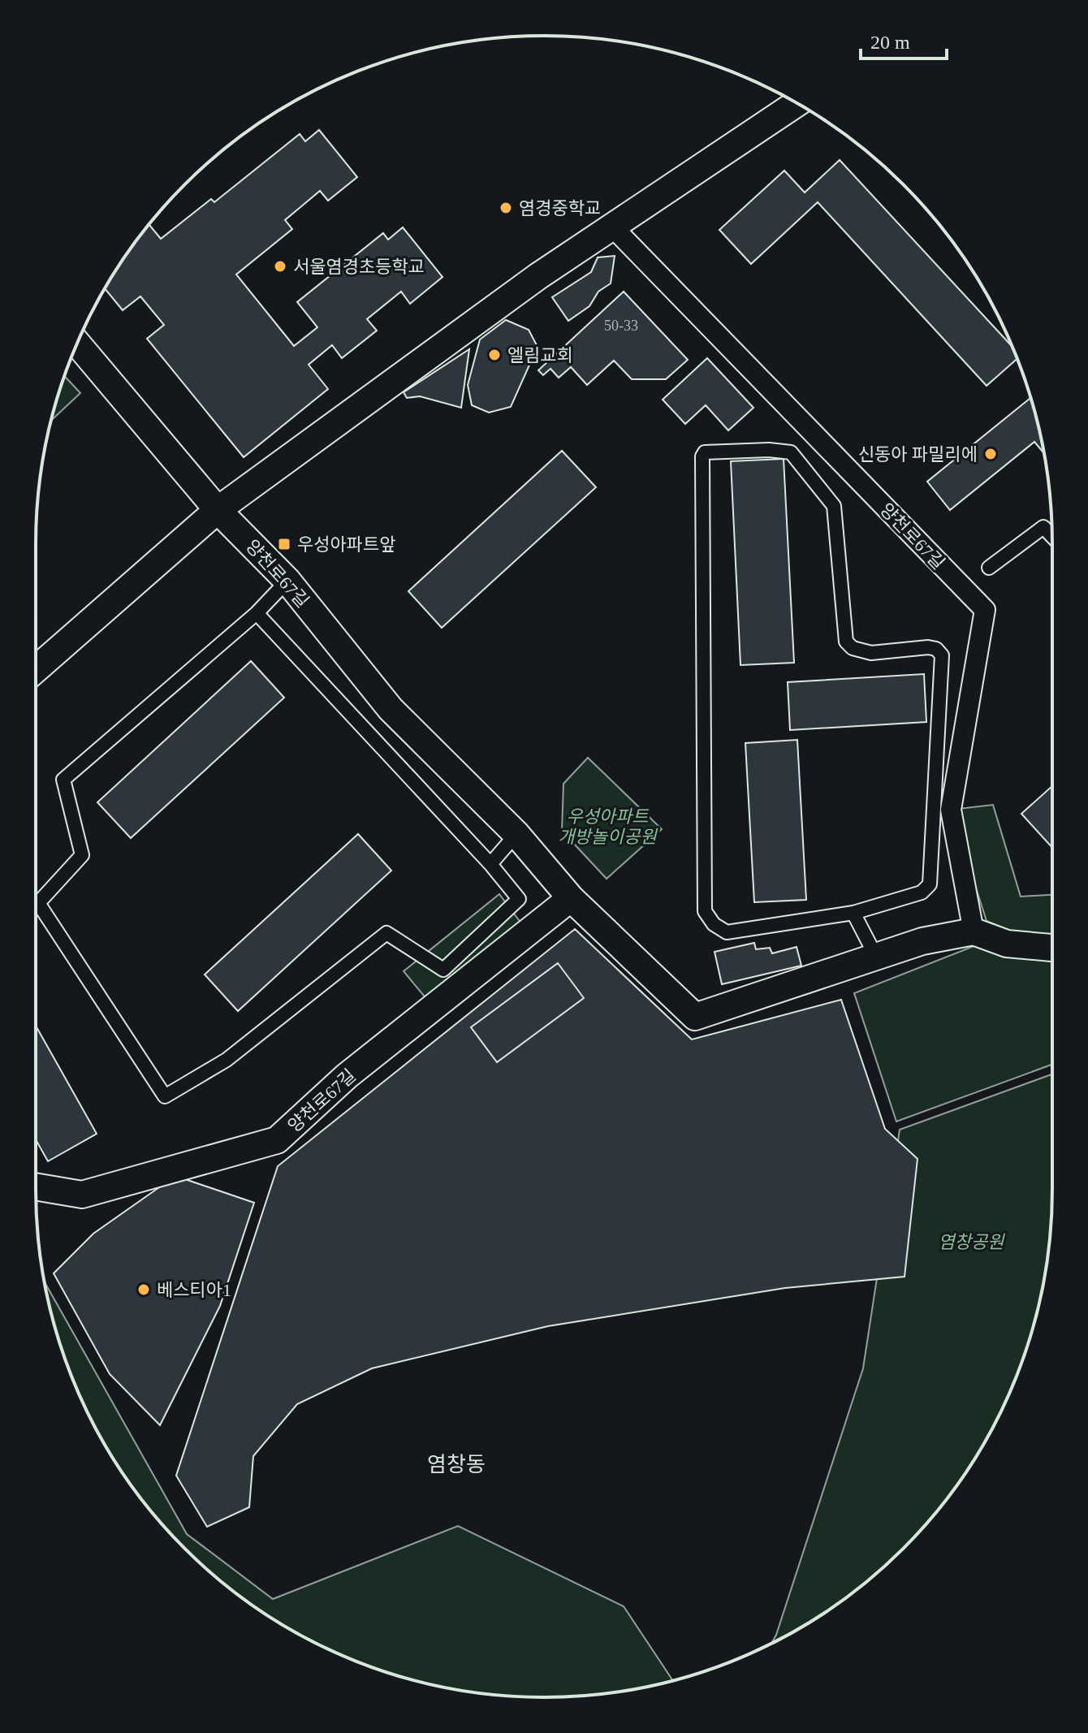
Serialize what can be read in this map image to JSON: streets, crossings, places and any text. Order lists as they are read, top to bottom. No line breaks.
{"streets":{"street":["양천로67길"]},"districts":["염창동"],"parks":["우성아파트 개방놀이공원","염창공원"],"places":{"other":["염경중학교","서울염경초등학교","엘림교회","신동아 파밀리에","베스티아1"],"transit":["우성아파트앞"]},"house_numbers":["50-33"],"scale_bar":"20 m"}
